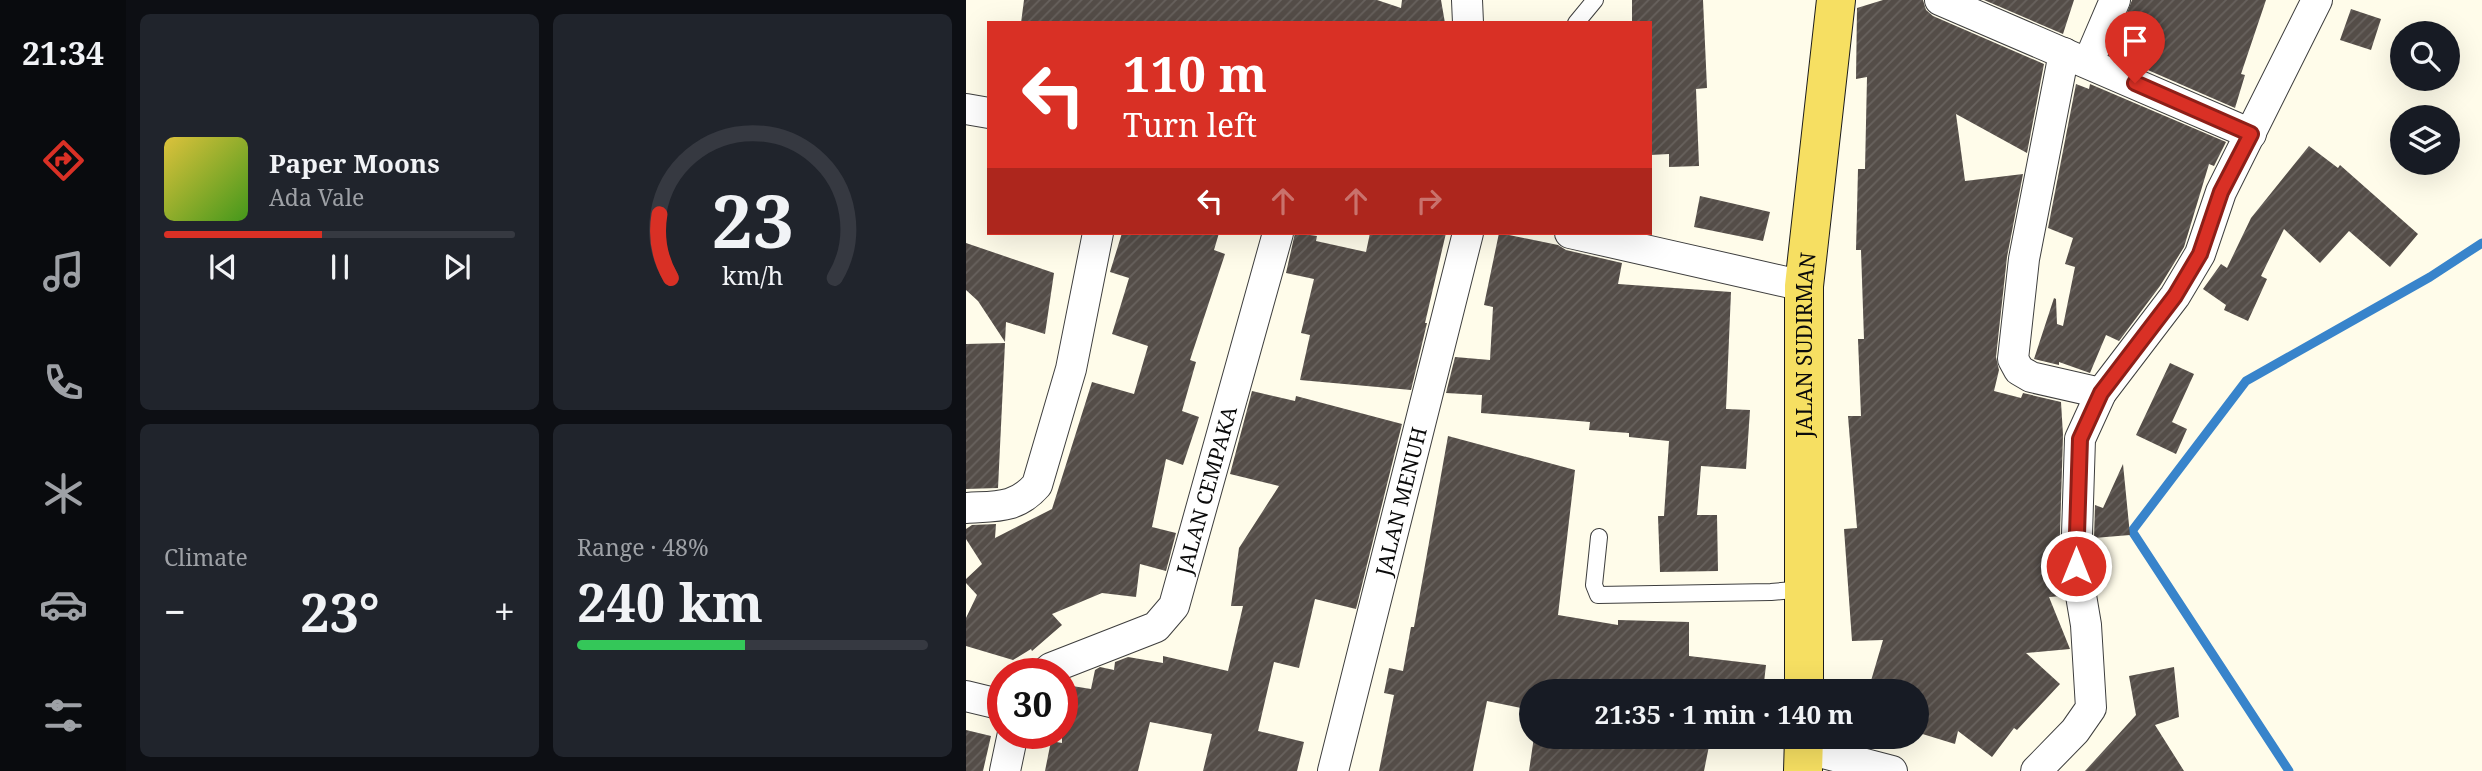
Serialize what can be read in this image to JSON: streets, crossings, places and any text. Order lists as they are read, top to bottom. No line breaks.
{"streets":{"main road":["JALAN SUDIRMAN"],"street":["JALAN CEMPAKA","JALAN MENUH"]},"page":{"tabs":"21:34","turn":["110 m","Turn left"],"song":["Paper Moons","Ada Vale"],"tile":["Climate",["Range · 48%","240 km"]],"heat":["−","23°","+"],"limit":"30","trip":"21:35 · 1 min · 140 m","gauge":["23","km/h"]}}
